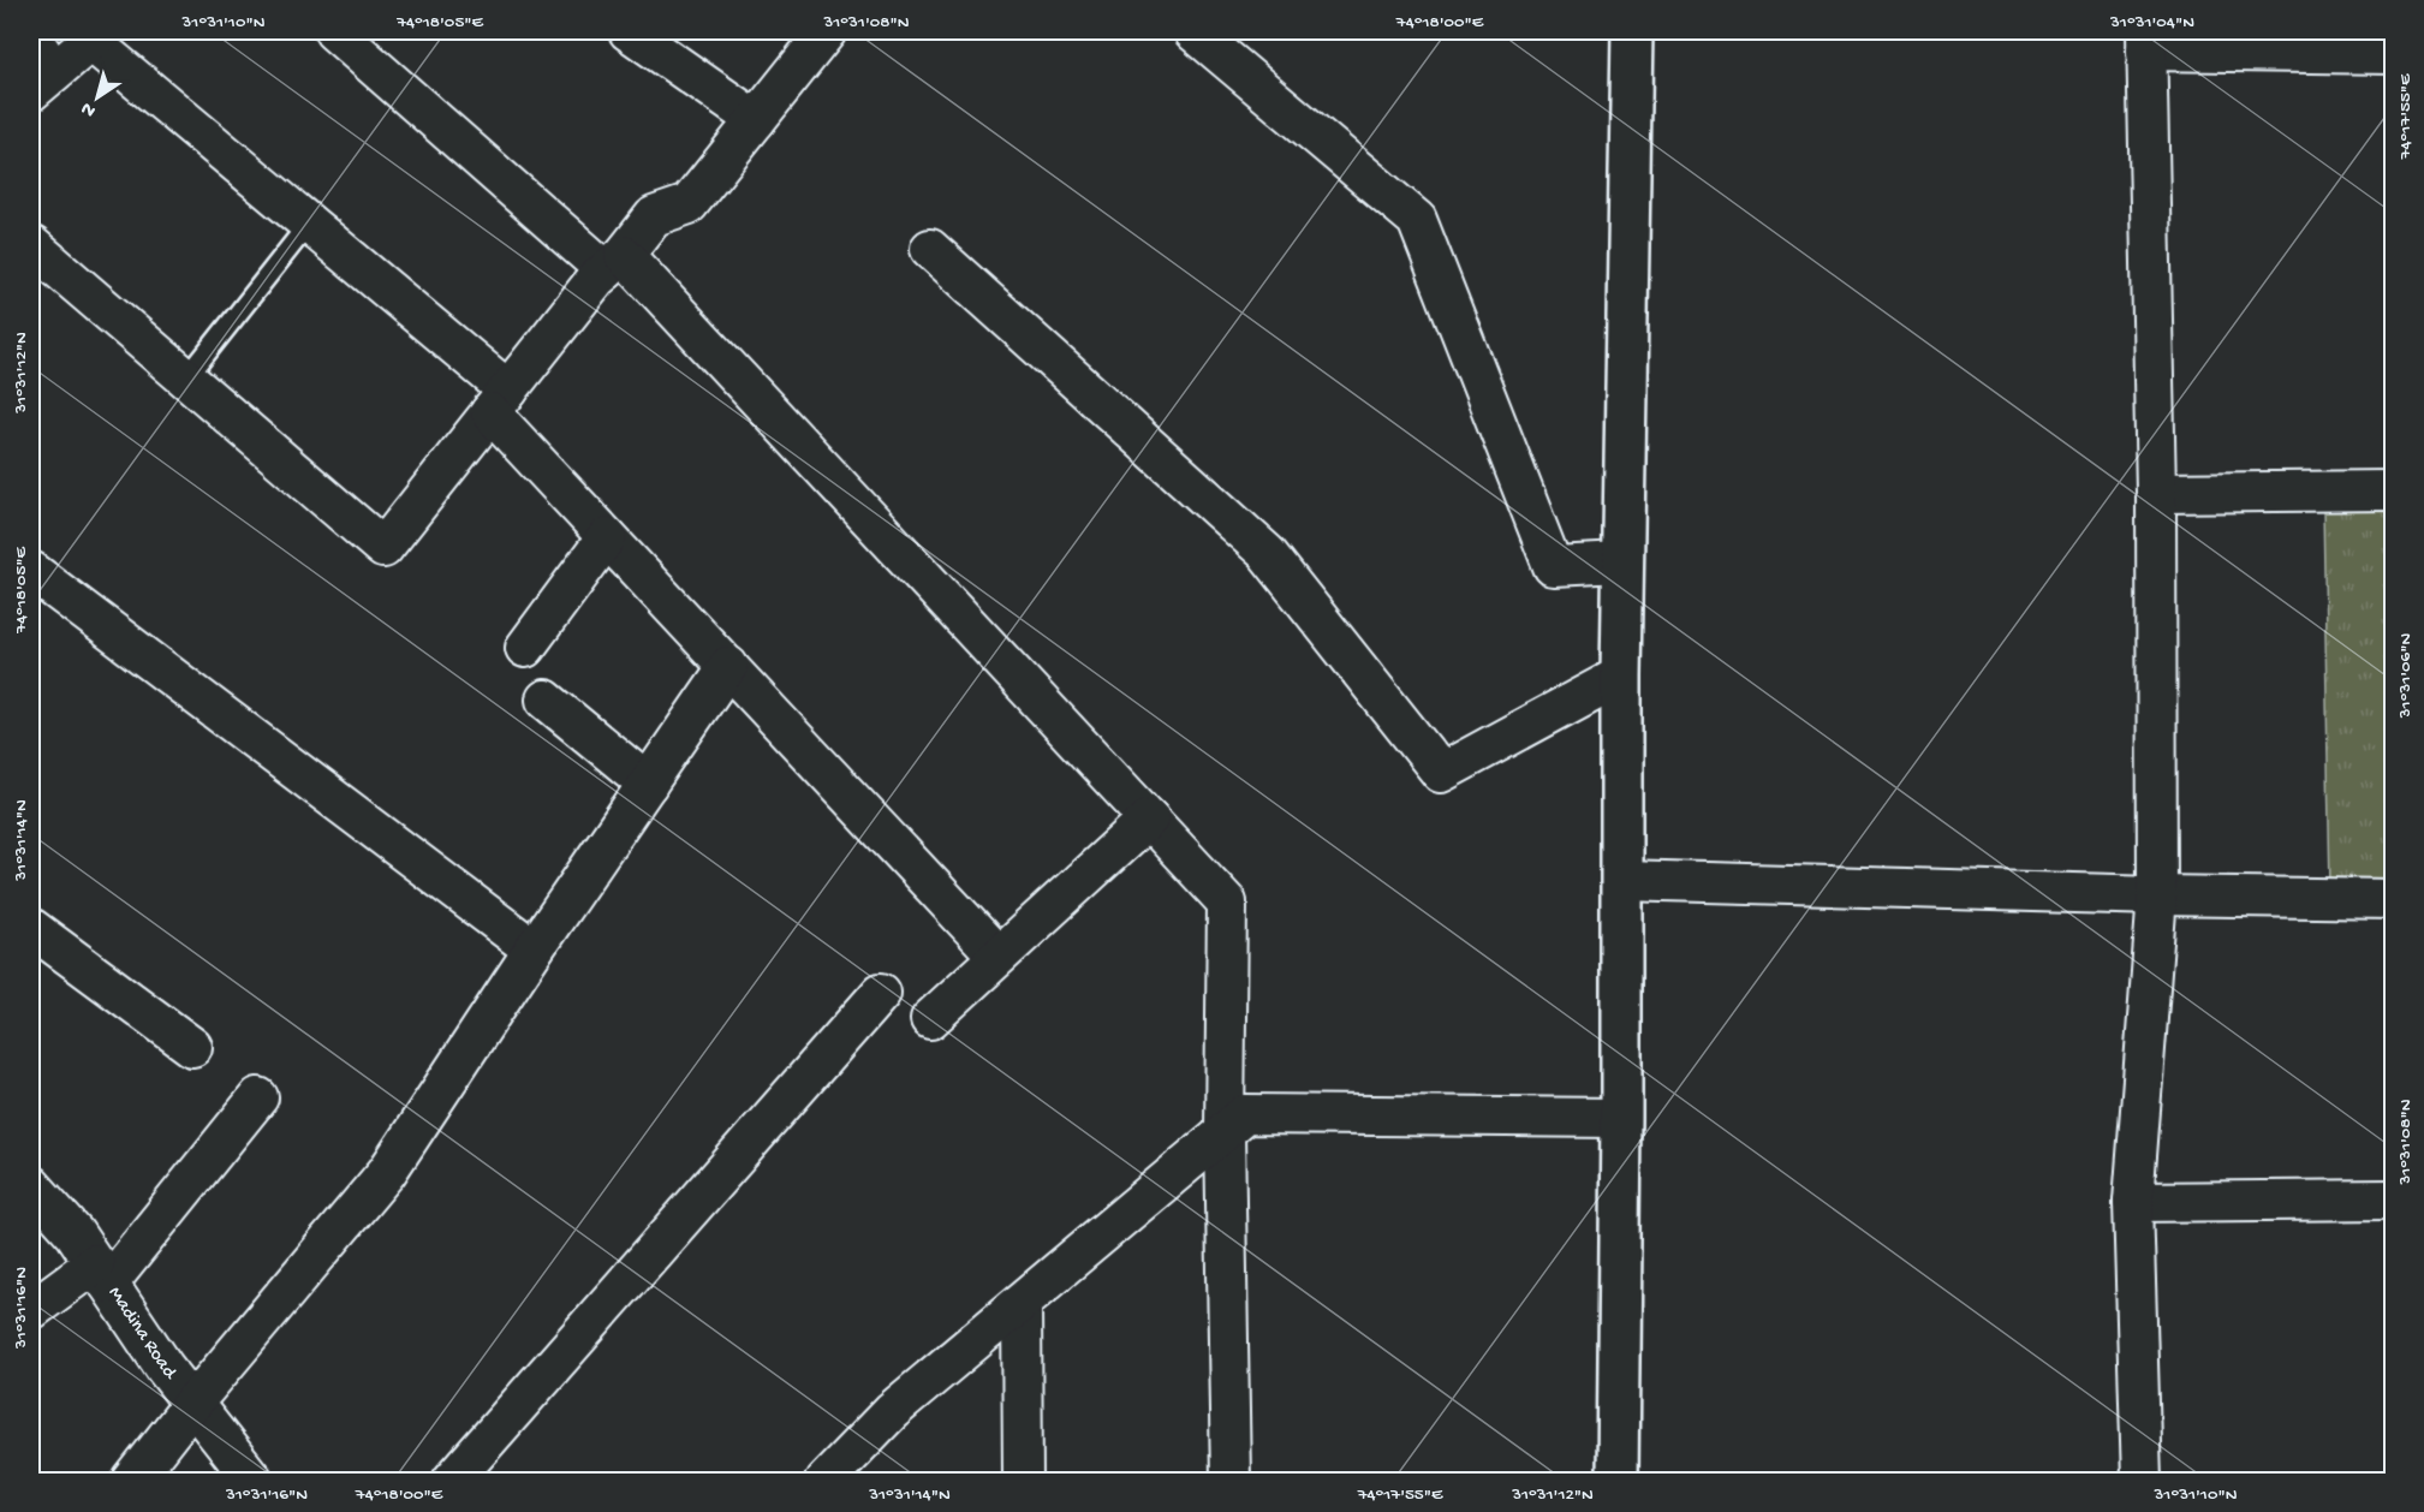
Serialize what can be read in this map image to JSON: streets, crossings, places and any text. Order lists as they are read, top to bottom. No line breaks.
{"streets":{"street":["Madina Road"]},"north":"bottom left","coordinates":["31°31'10\"N","74°18'05\"E","31°31'08\"N","74°18'00\"E","31°31'04\"N","74°17'55\"E","31°31'12\"N","31°31'06\"N","31°31'14\"N","31°31'16\"N"]}
